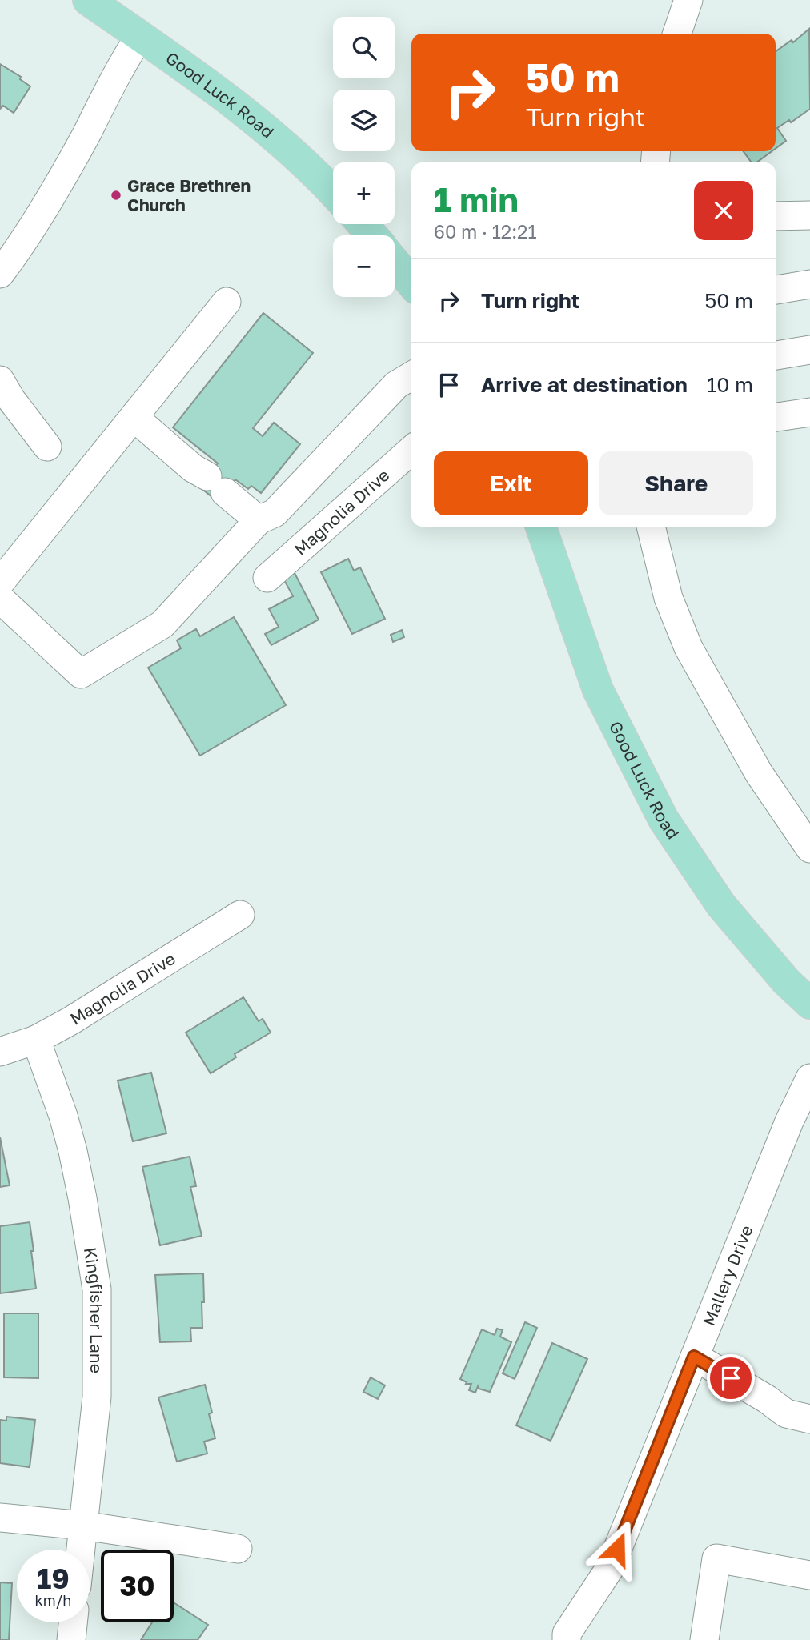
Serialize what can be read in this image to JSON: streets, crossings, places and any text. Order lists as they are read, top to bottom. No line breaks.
{"streets":{"main road":["Good Luck Road"],"street":["Magnolia Drive","Mallery Drive","Kingfisher Lane"]},"crossings":[["Magnolia Drive","Kingfisher Lane"]],"places":["Grace Brethren Church"],"page":{"map_buttons":["+","−"],"turn":["50 m","Turn right"],"heading":["1 min","60 m · 12:21"],"list":[{"name":"Turn right","value":"50 m"},{"name":"Arrive at destination","value":"10 m"}],"buttons":["Exit","Share"],"speed":"19 km/h","limit":"30"}}
